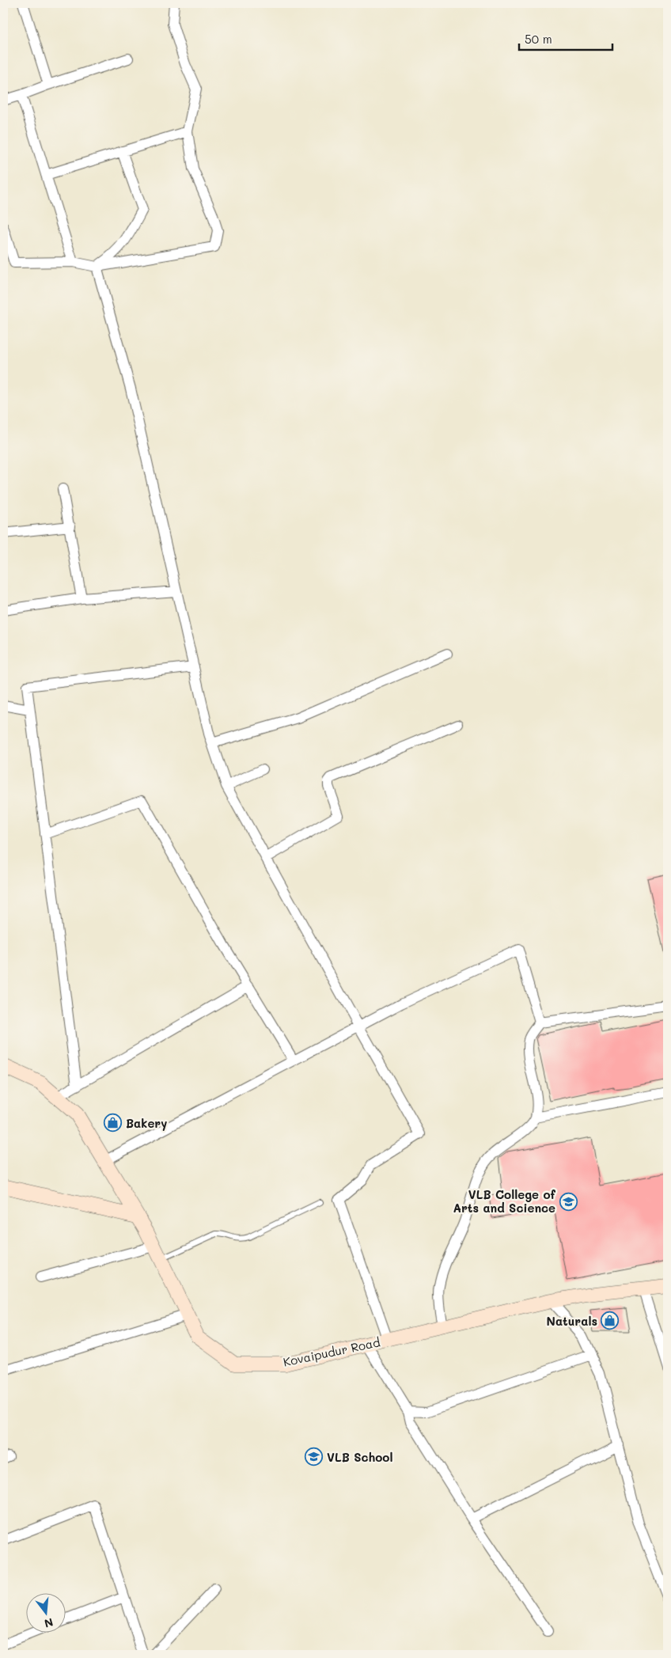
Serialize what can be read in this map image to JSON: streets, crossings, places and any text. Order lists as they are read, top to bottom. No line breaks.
{"streets":{"main road":["Kovaipudur Road"]},"places":{"shop":["Bakery","Naturals"],"school or university":["VLB College of Arts and Science","VLB School"]},"scale_bar":"50 m","north":"bottom"}
